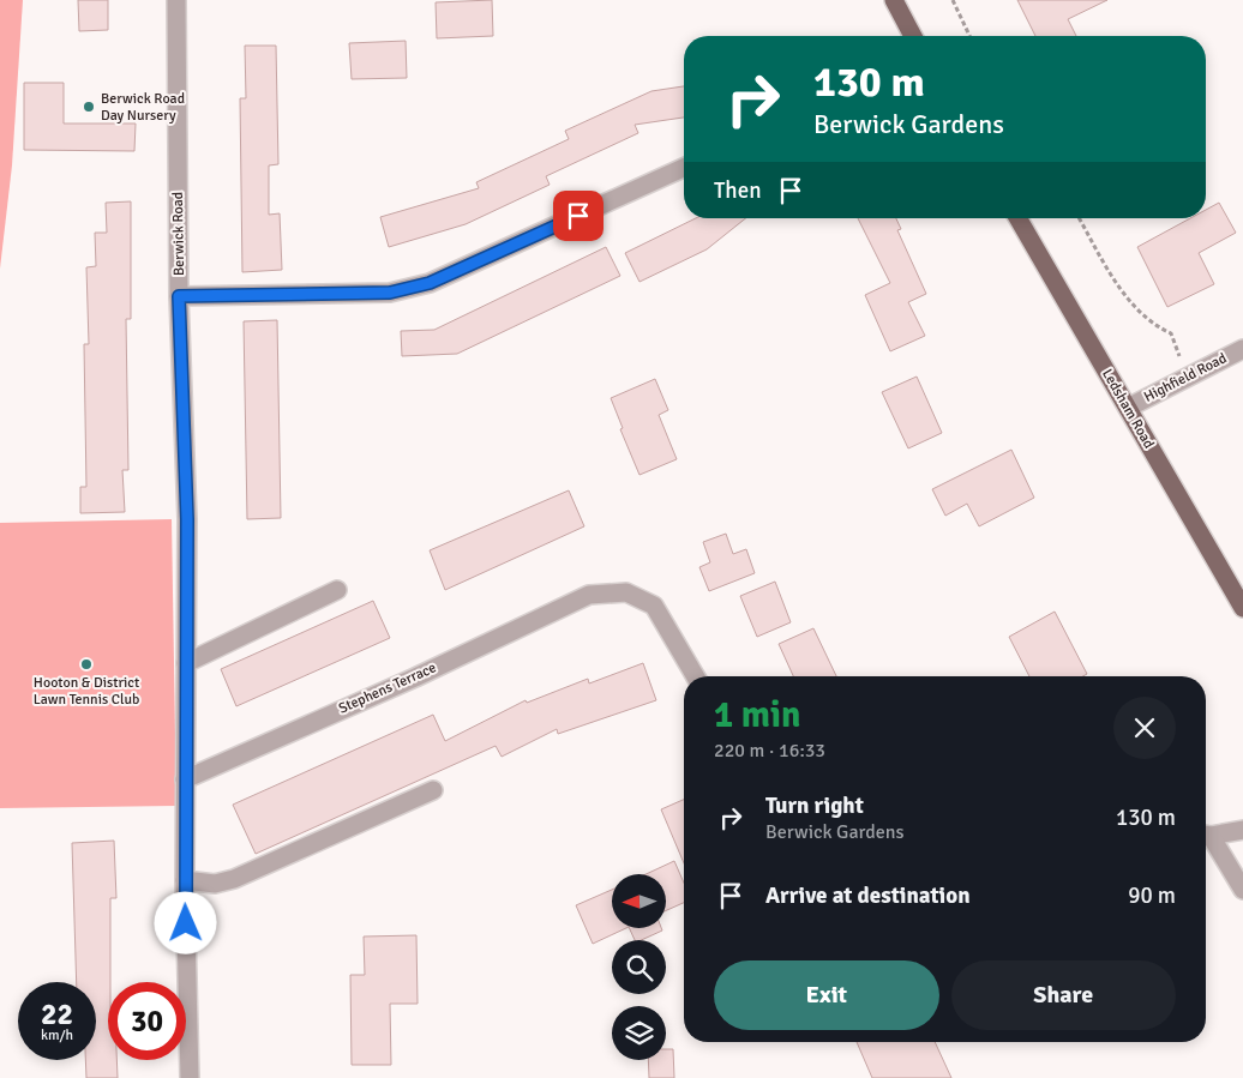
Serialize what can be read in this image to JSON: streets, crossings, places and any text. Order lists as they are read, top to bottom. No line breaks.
{"streets":{"main road":["Ledsham Road"],"street":["Berwick Road","Highfield Road","Stephens Terrace"]},"crossings":[["Berwick Road","Stephens Terrace"],["Highfield Road","Ledsham Road"]],"places":["Berwick Road Day Nursery","Hooton & District Lawn Tennis Club"],"north":"left","page":{"turn":["130 m","Berwick Gardens"],"then":"Then","heading":["1 min","220 m · 16:33"],"list":[{"name":"Turn right","note":"Berwick Gardens","value":"130 m"},{"name":"Arrive at destination","value":"90 m"}],"buttons":["Exit","Share"],"speed":"22 km/h","limit":"30"}}
